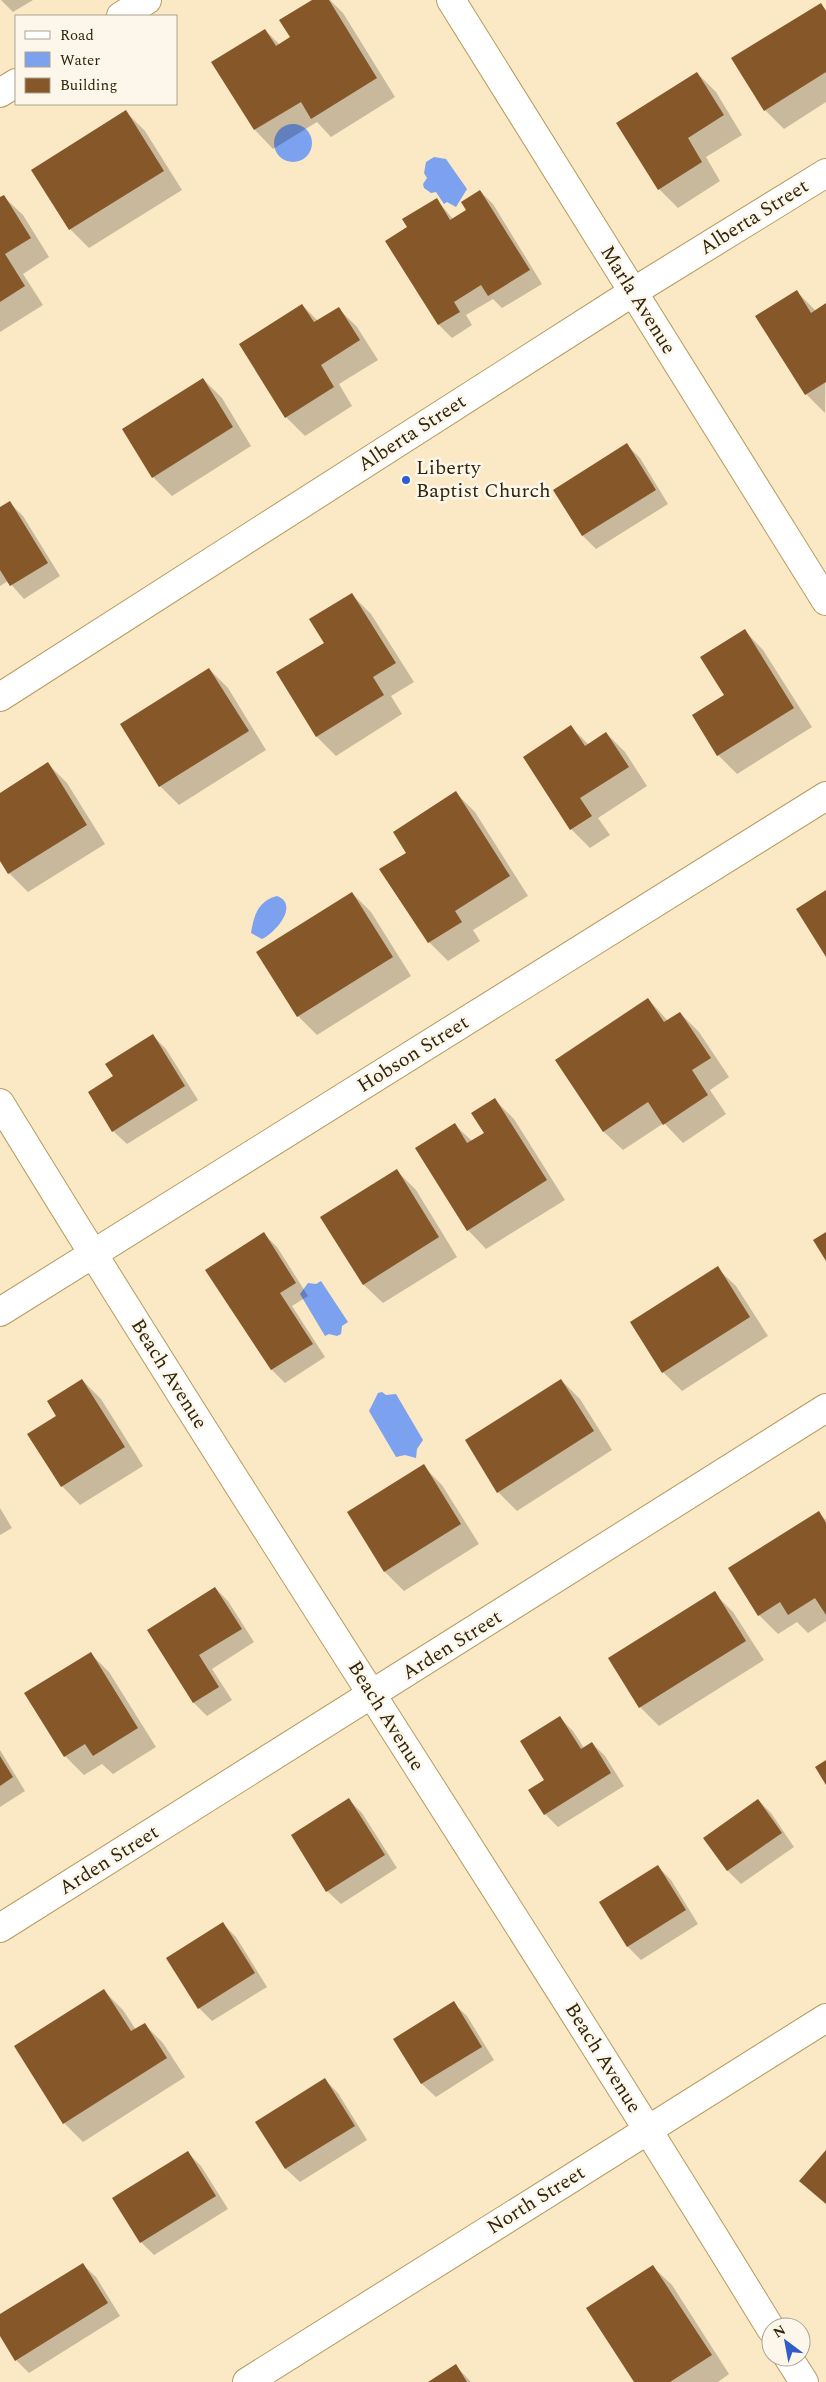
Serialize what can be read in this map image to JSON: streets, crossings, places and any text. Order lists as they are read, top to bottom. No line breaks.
{"streets":{"street":["Alberta Street","Marla Avenue","Hobson Street","Beach Avenue","Arden Street","North Street"]},"crossings":[["Alberta Street","Marla Avenue"],["Hobson Street","Beach Avenue"],["Beach Avenue","Arden Street"],["Beach Avenue","North Street"]],"places":["Liberty Baptist Church"],"legend":["Road","Water","Building"],"north":"top left"}
